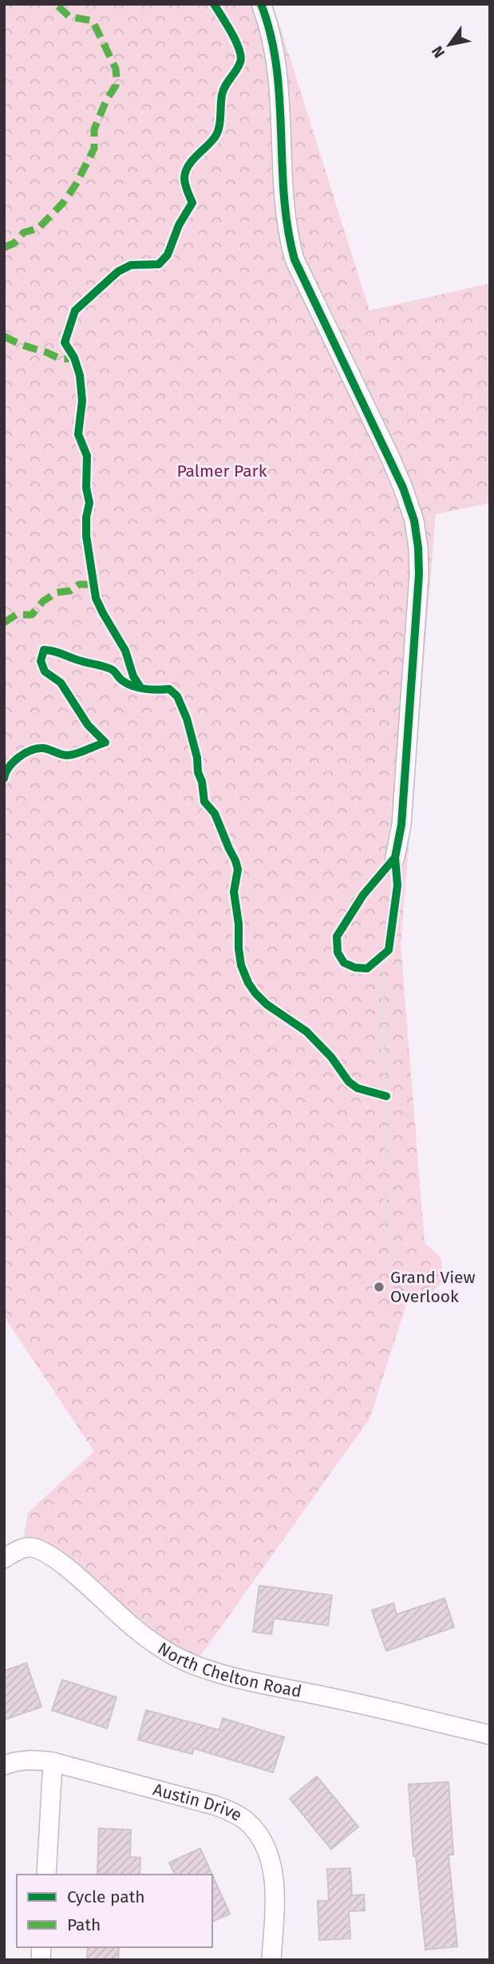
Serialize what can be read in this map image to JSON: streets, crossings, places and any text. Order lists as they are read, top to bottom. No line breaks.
{"streets":{"street":["North Chelton Road","Austin Drive"]},"parks":["Palmer Park"],"places":["Grand View Overlook"],"legend":["Cycle path","Path"],"north":"bottom left"}
